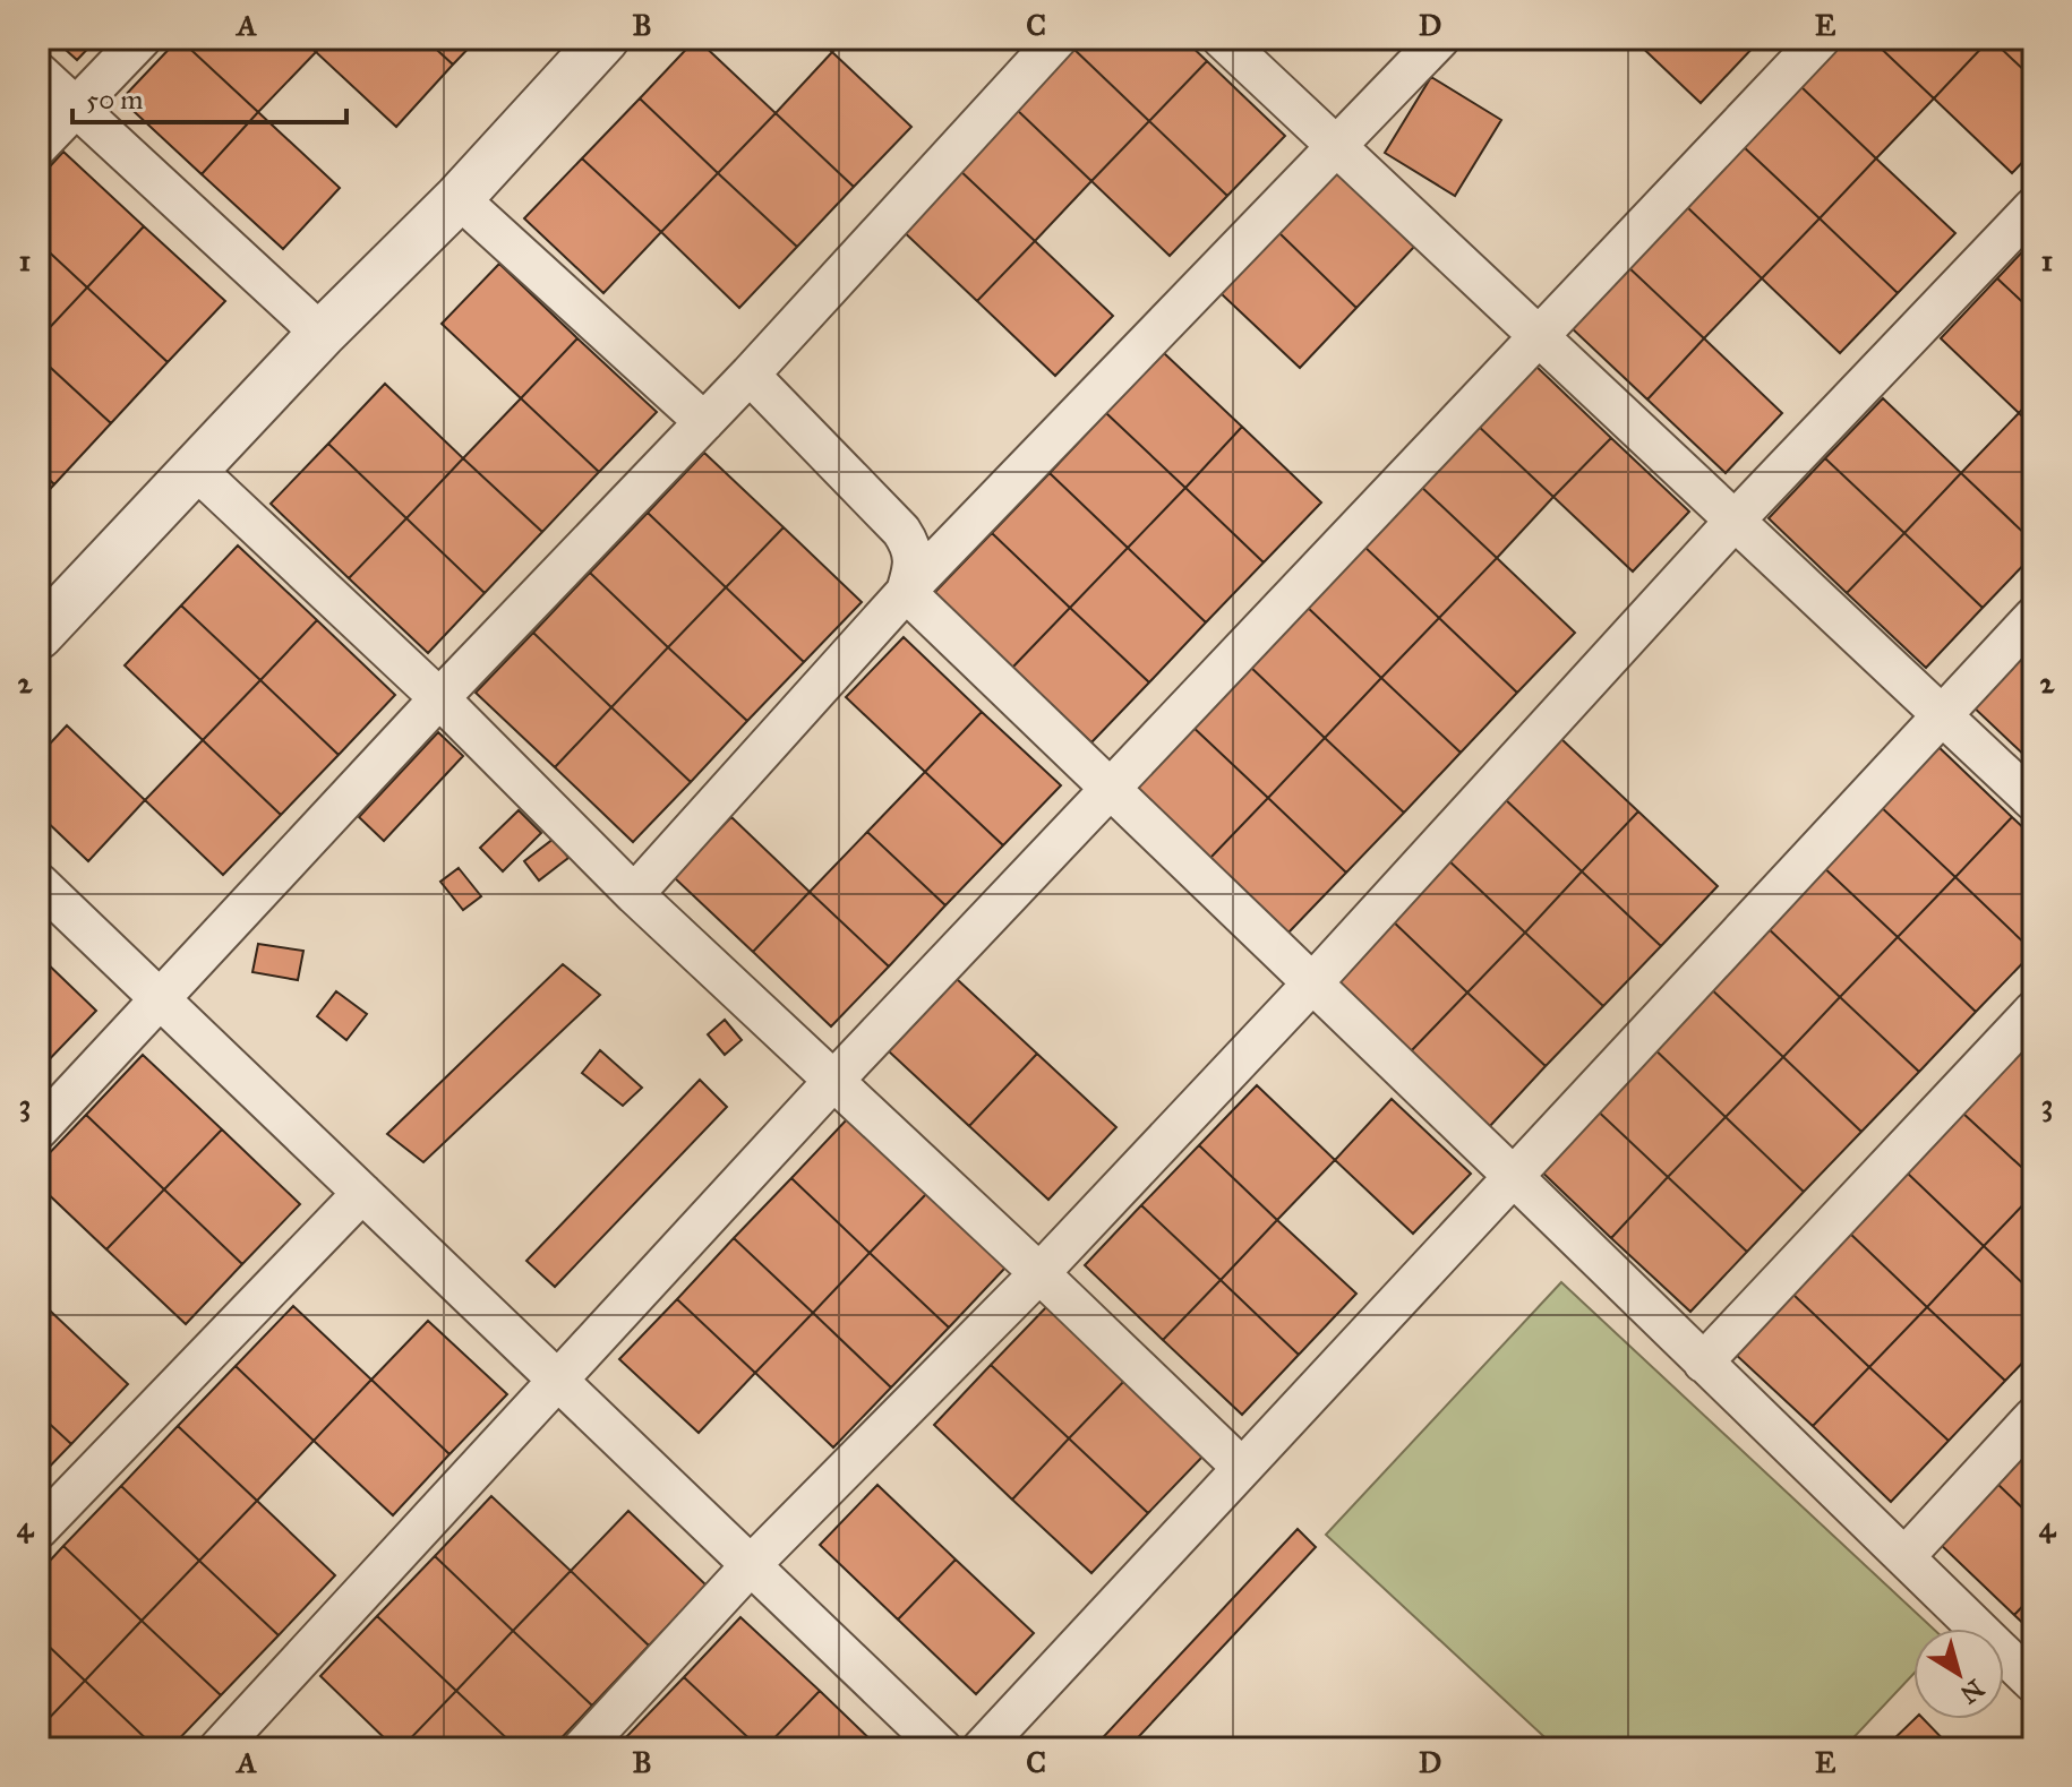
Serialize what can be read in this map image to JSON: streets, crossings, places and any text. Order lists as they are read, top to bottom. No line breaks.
{"scale_bar":"50 m","north":"bottom right","grid":{"columns":["A","B","C","D","E"],"rows":["1","2","3","4"]}}
